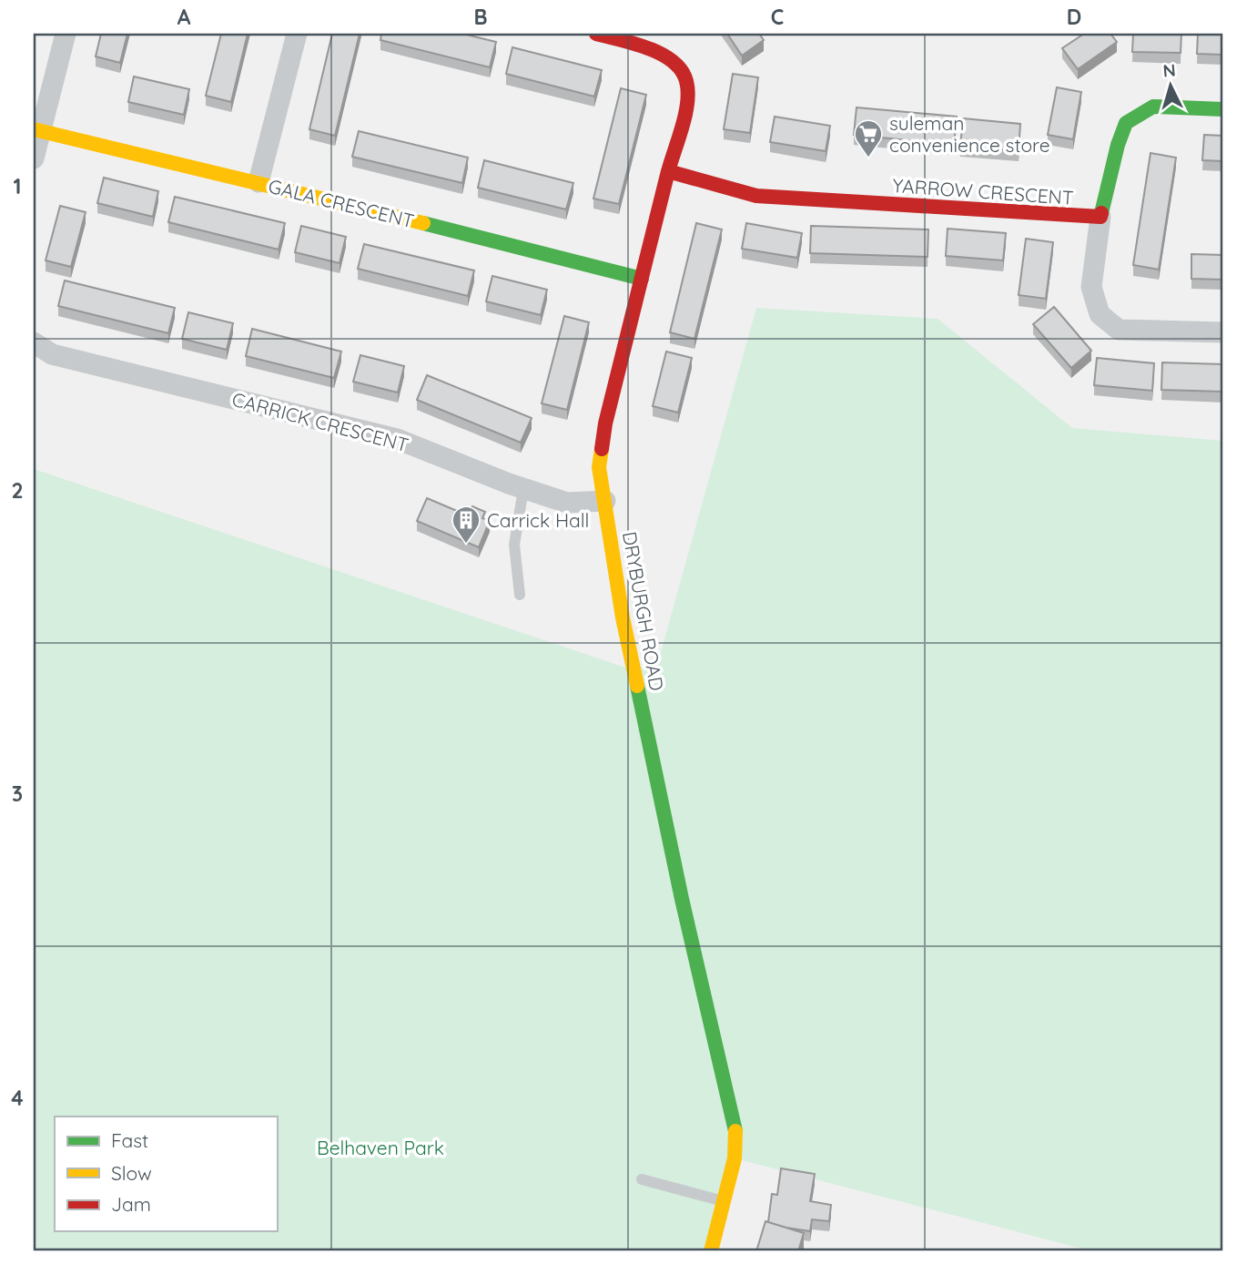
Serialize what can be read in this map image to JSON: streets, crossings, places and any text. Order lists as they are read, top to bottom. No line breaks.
{"streets":{"street":["YARROW CRESCENT","GALA CRESCENT","CARRICK CRESCENT","DRYBURGH ROAD"]},"crossings":[["YARROW CRESCENT","DRYBURGH ROAD"],["GALA CRESCENT","DRYBURGH ROAD"],["CARRICK CRESCENT","DRYBURGH ROAD"]],"parks":["Belhaven Park"],"places":{"supermarket":["suleman convenience store"],"building":["Carrick Hall"]},"legend":["Fast","Slow","Jam"],"north":"top","grid":{"columns":["A","B","C","D"],"rows":["1","2","3","4"]}}
